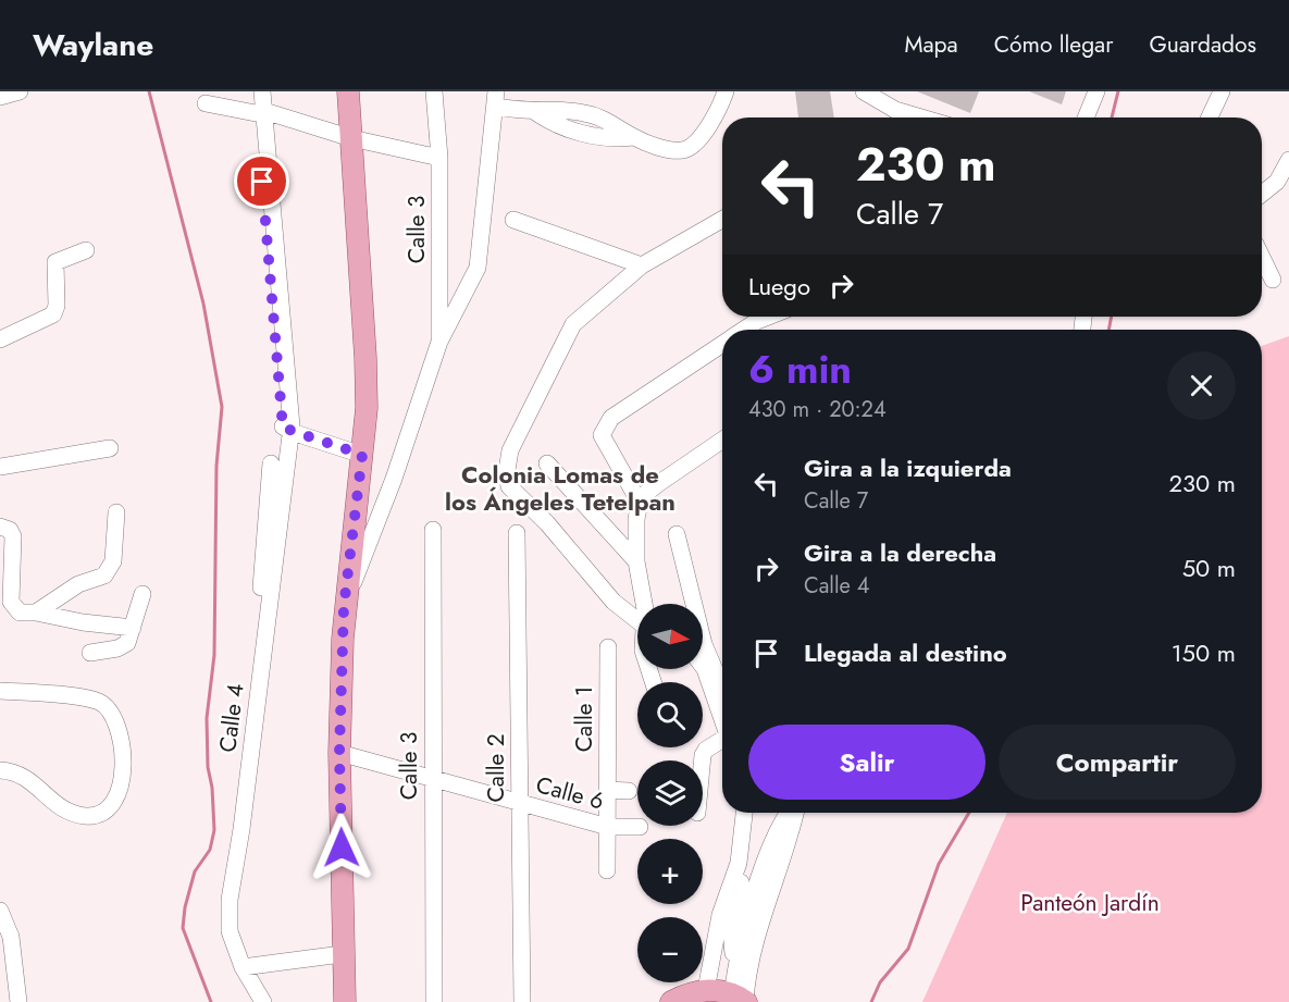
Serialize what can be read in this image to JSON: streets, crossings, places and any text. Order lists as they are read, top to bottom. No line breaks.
{"streets":{"street":["Calle 3","Calle 4","Calle 1","Calle 2","Calle 6"]},"crossings":[["Calle 3","Calle 6"],["Calle 1","Calle 6"],["Calle 2","Calle 6"]],"districts":["Colonia Lomas de los Ángeles Tetelpan"],"parks":["Panteón Jardín"],"north":"right","page":{"header":"Waylane","nav":["Mapa","Cómo llegar","Guardados"],"turn":["230 m","Calle 7"],"then":"Luego","heading":["6 min","430 m · 20:24"],"list":[{"name":"Gira a la izquierda","note":"Calle 7","value":"230 m"},{"name":"Gira a la derecha","note":"Calle 4","value":"50 m"},{"name":"Llegada al destino","value":"150 m"}],"map_buttons":["+","−"],"buttons":["Salir","Compartir"]}}
